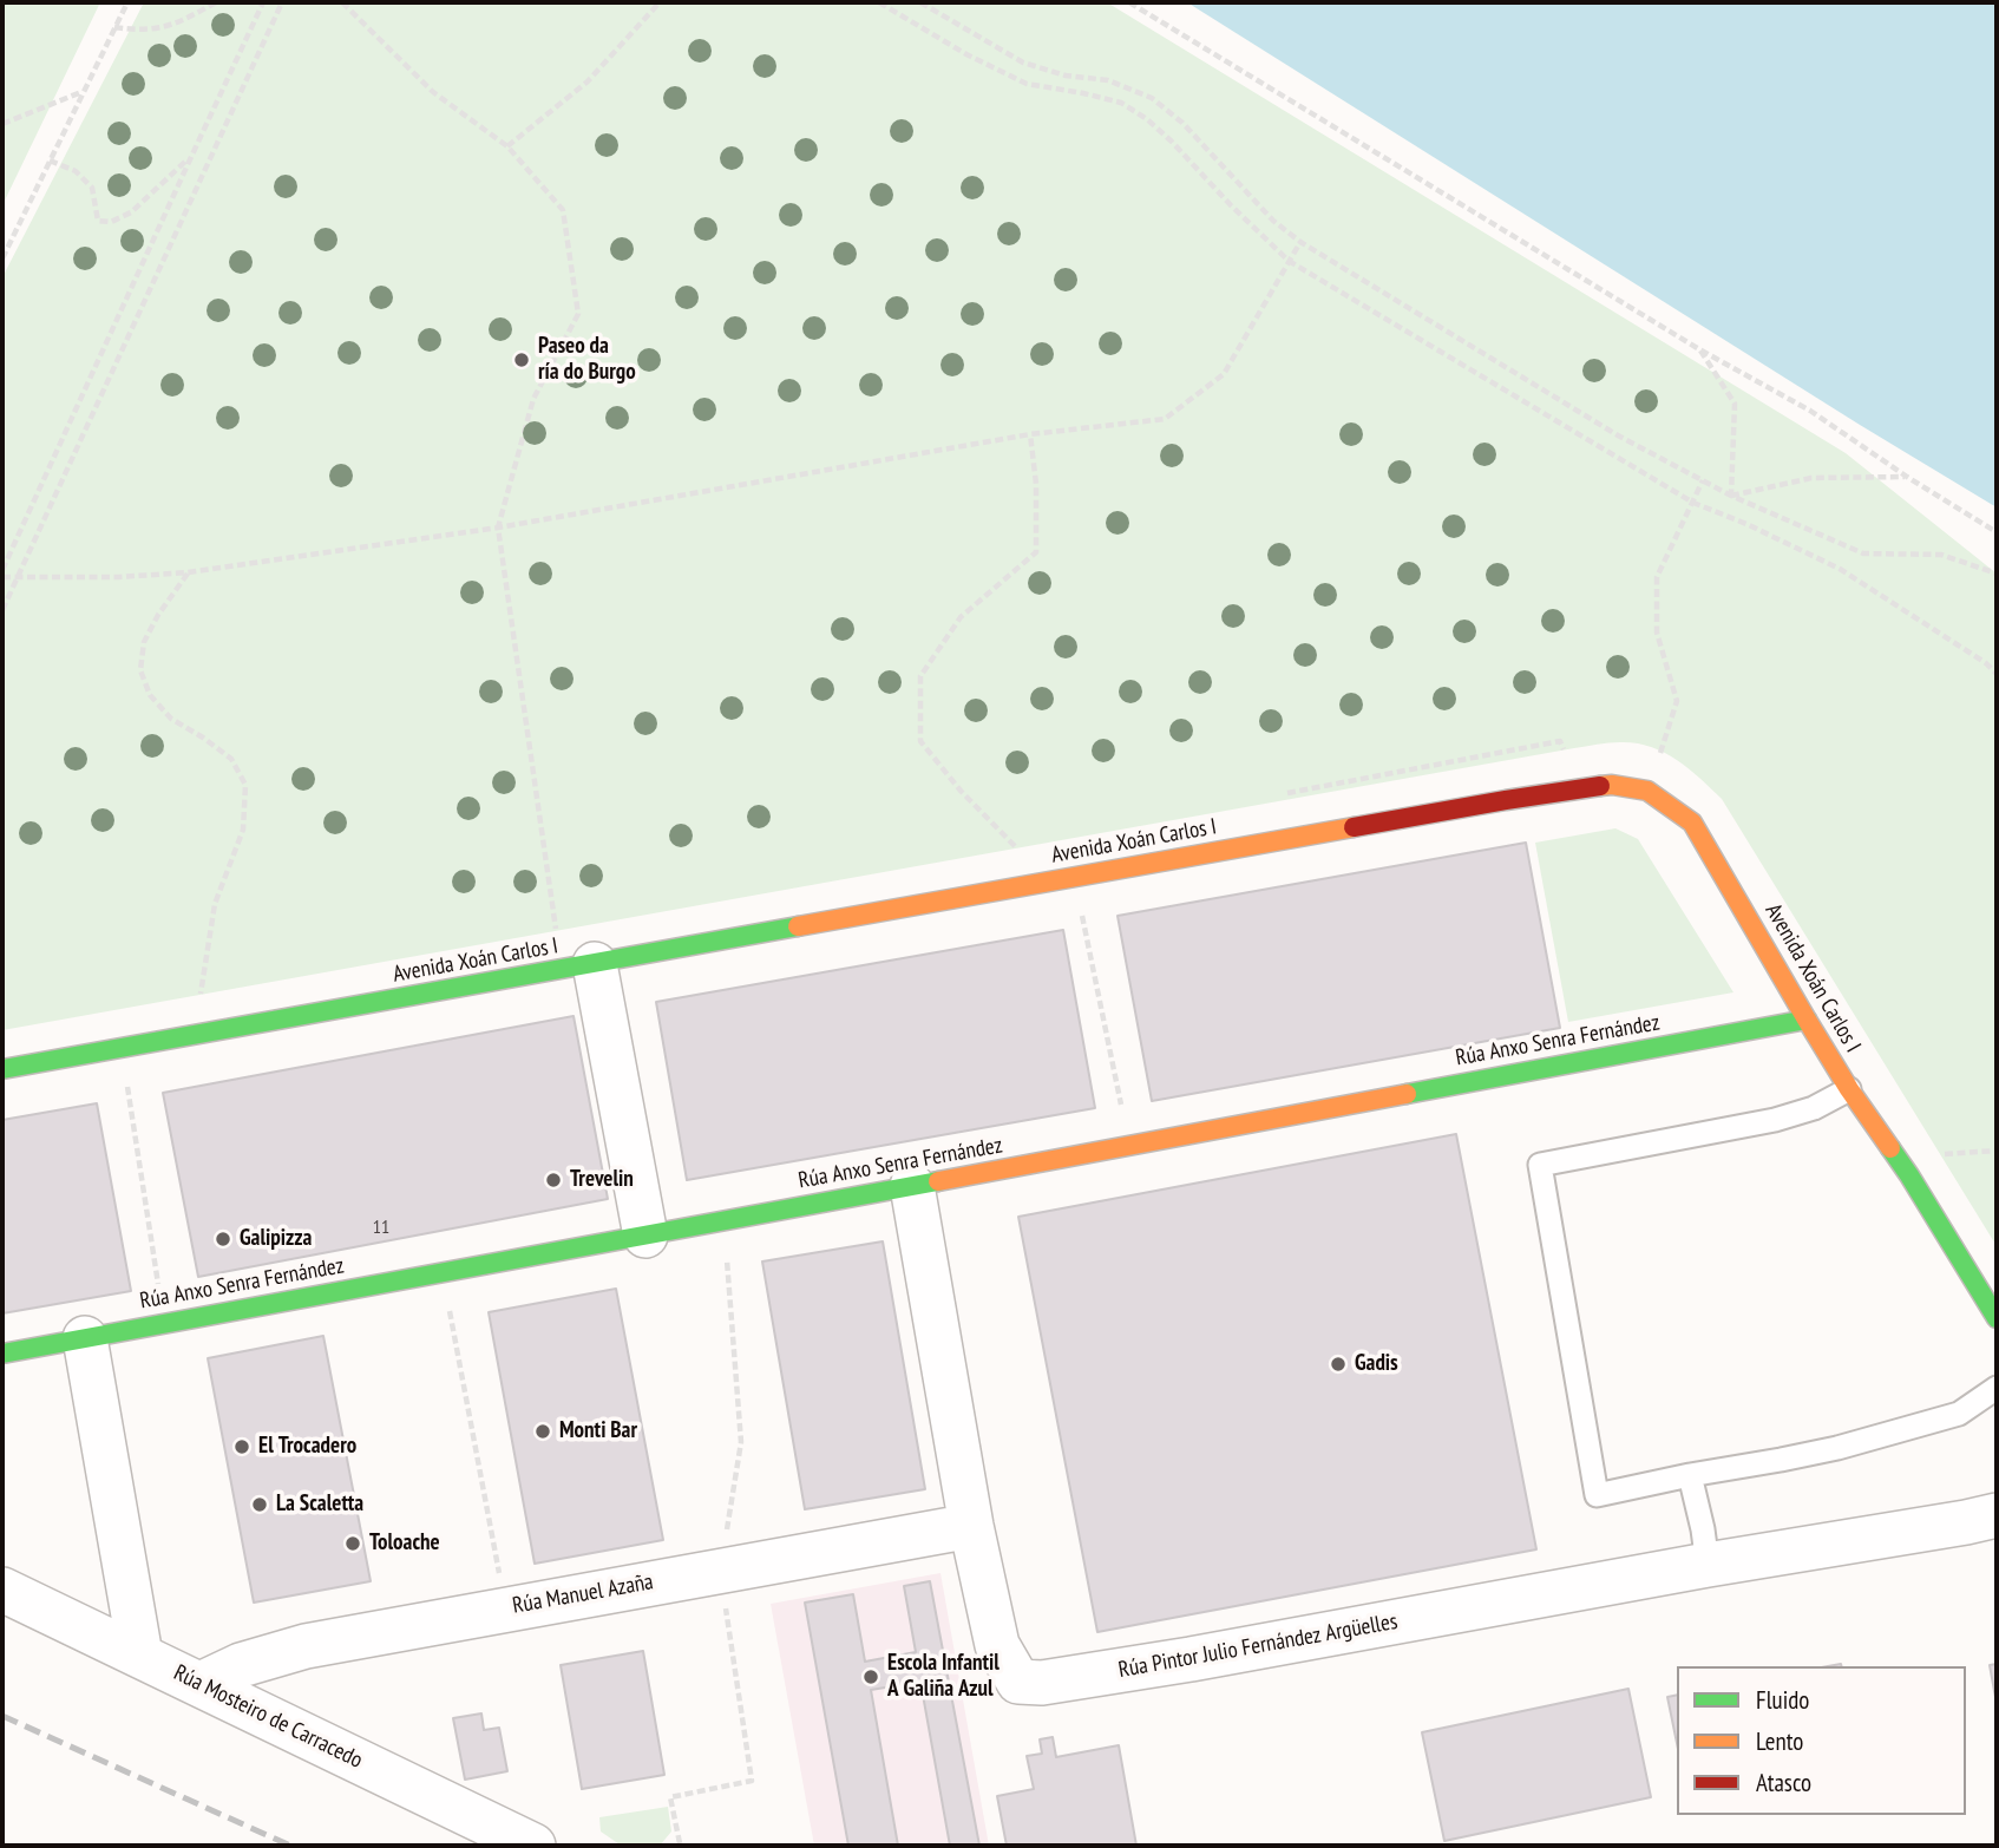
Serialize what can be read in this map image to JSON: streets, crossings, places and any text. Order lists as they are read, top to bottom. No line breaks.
{"streets":{"street":["Avenida Xoán Carlos I","Rúa Anxo Senra Fernández","Rúa Manuel Azaña","Rúa Pintor Julio Fernández Argüelles","Rúa Mosteiro de Carracedo"]},"crossings":[["Avenida Xoán Carlos I","Rúa Anxo Senra Fernández"],["Rúa Anxo Senra Fernández","Rúa Pintor Julio Fernández Argüelles"],["Rúa Manuel Azaña","Rúa Pintor Julio Fernández Argüelles"],["Rúa Manuel Azaña","Rúa Mosteiro de Carracedo"]],"places":["Paseo da ría do Burgo","Trevelin","Galipizza","Gadis","Monti Bar","El Trocadero","La Scaletta","Toloache","Escola Infantil A Galiña Azul"],"house_numbers":["11"],"legend":["Fluido","Lento","Atasco"]}
